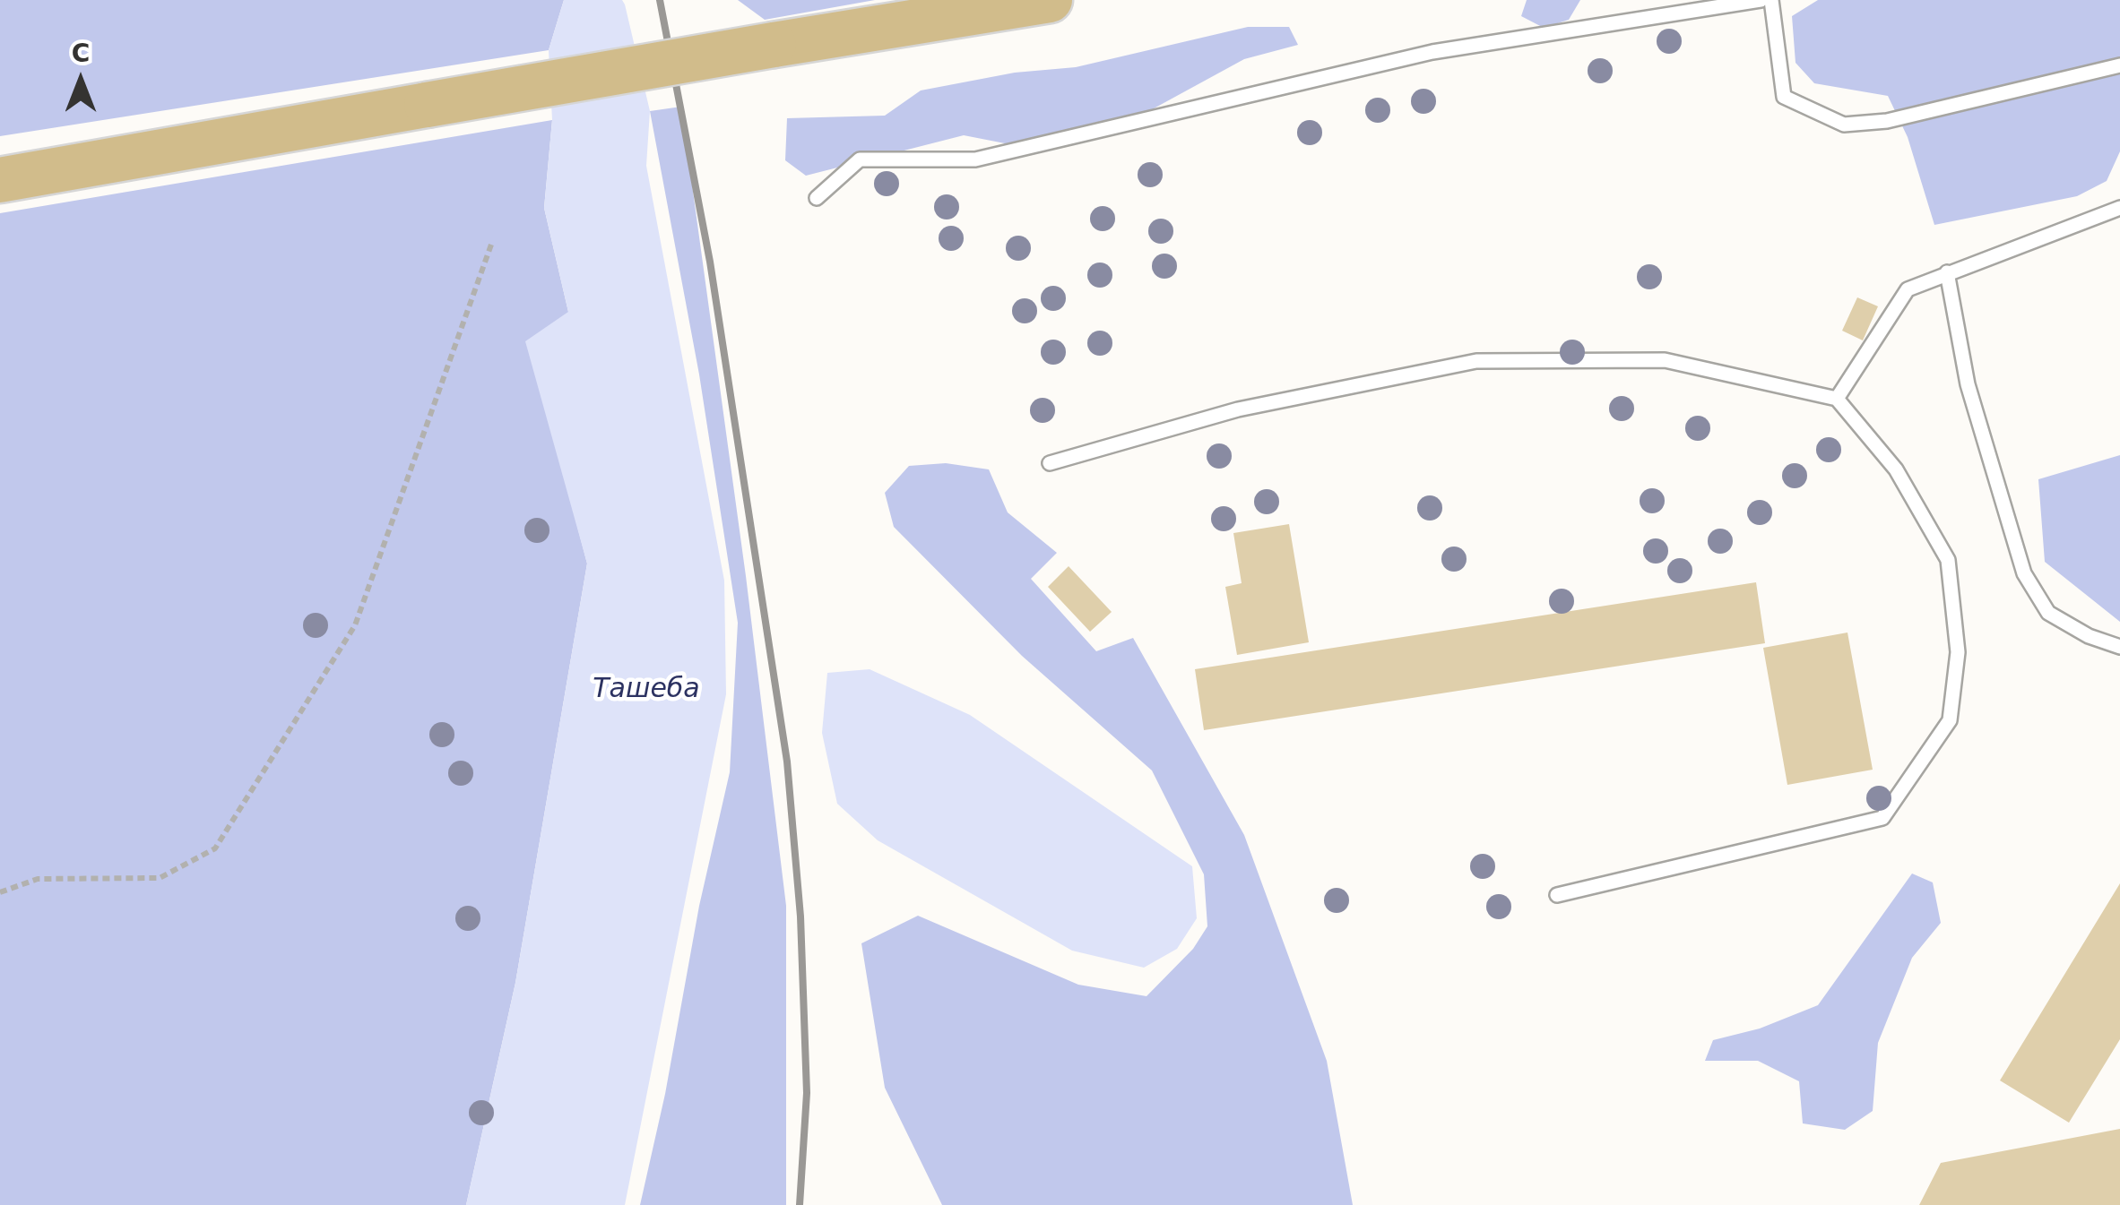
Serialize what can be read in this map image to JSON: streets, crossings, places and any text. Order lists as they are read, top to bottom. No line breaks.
{"water":["Ташеба"],"north":"top"}
